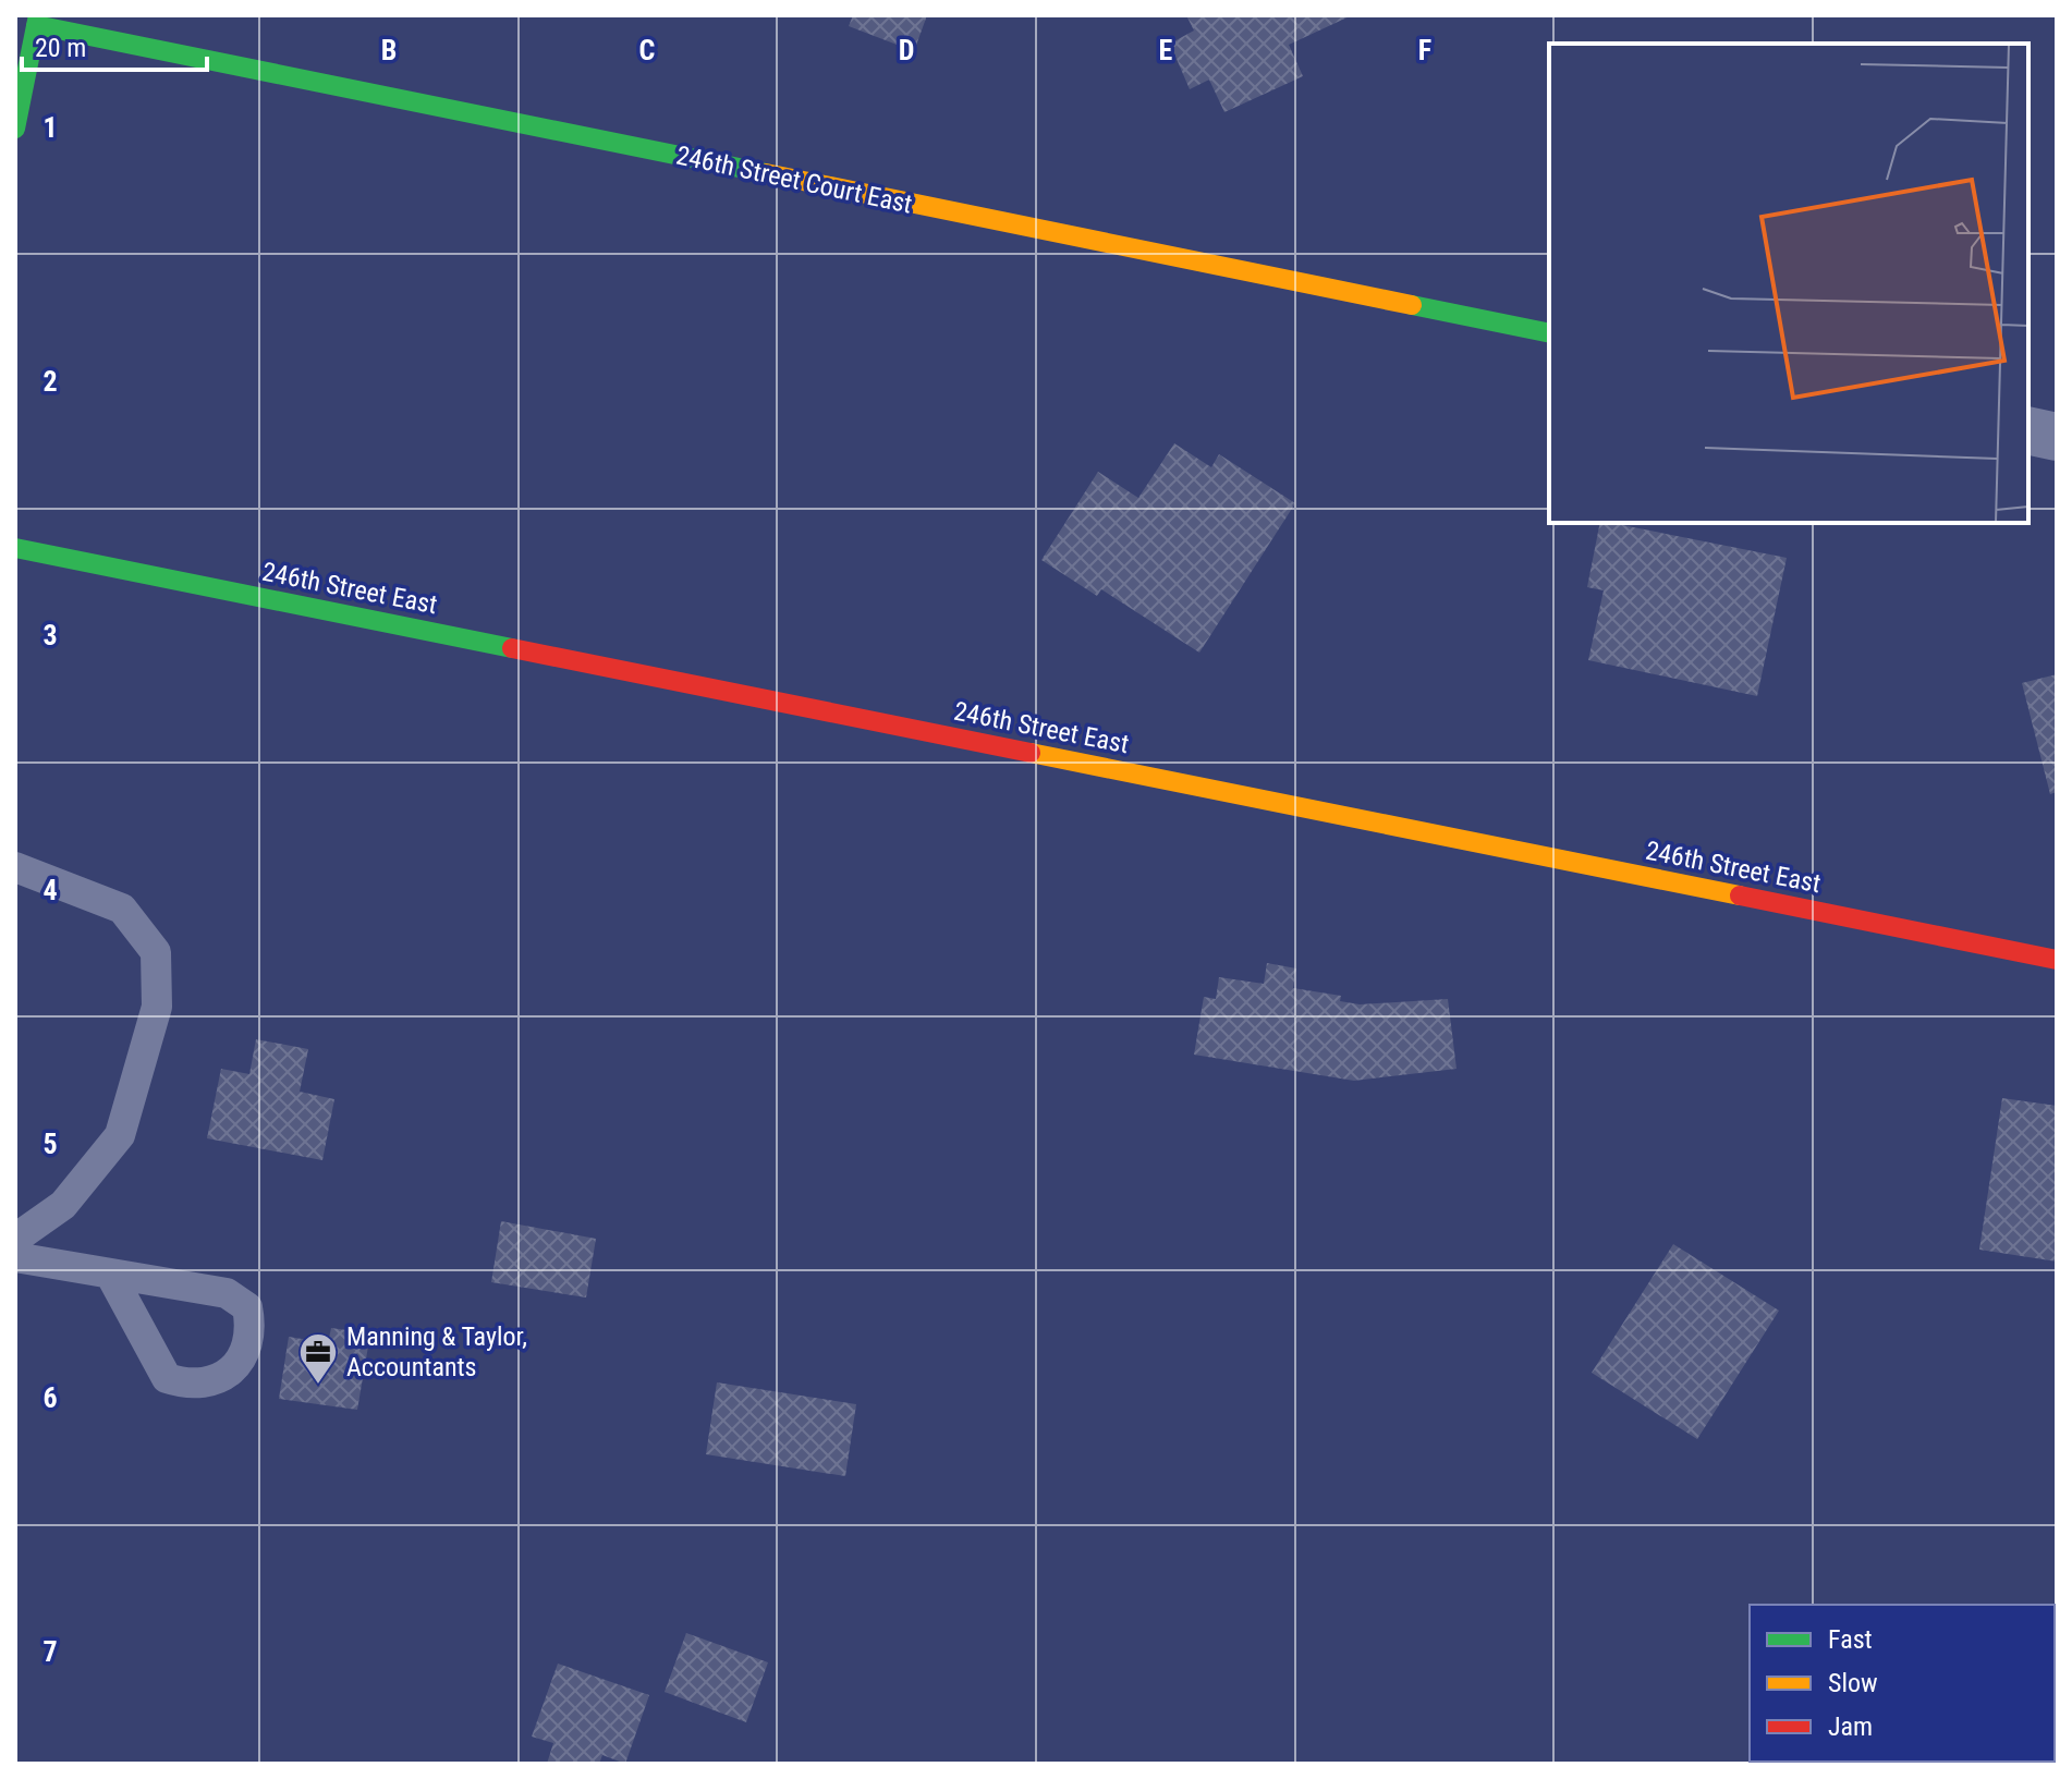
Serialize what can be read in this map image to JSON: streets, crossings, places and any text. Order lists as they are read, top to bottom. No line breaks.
{"streets":{"street":["246th Street Court East","246th Street East"]},"places":{"office":["Manning & Taylor, Accountants"]},"legend":["Fast","Slow","Jam"],"scale_bar":"20 m","grid":{"columns":["B","C","D","E","F"],"rows":["1","2","3","4","5","6","7"]}}
